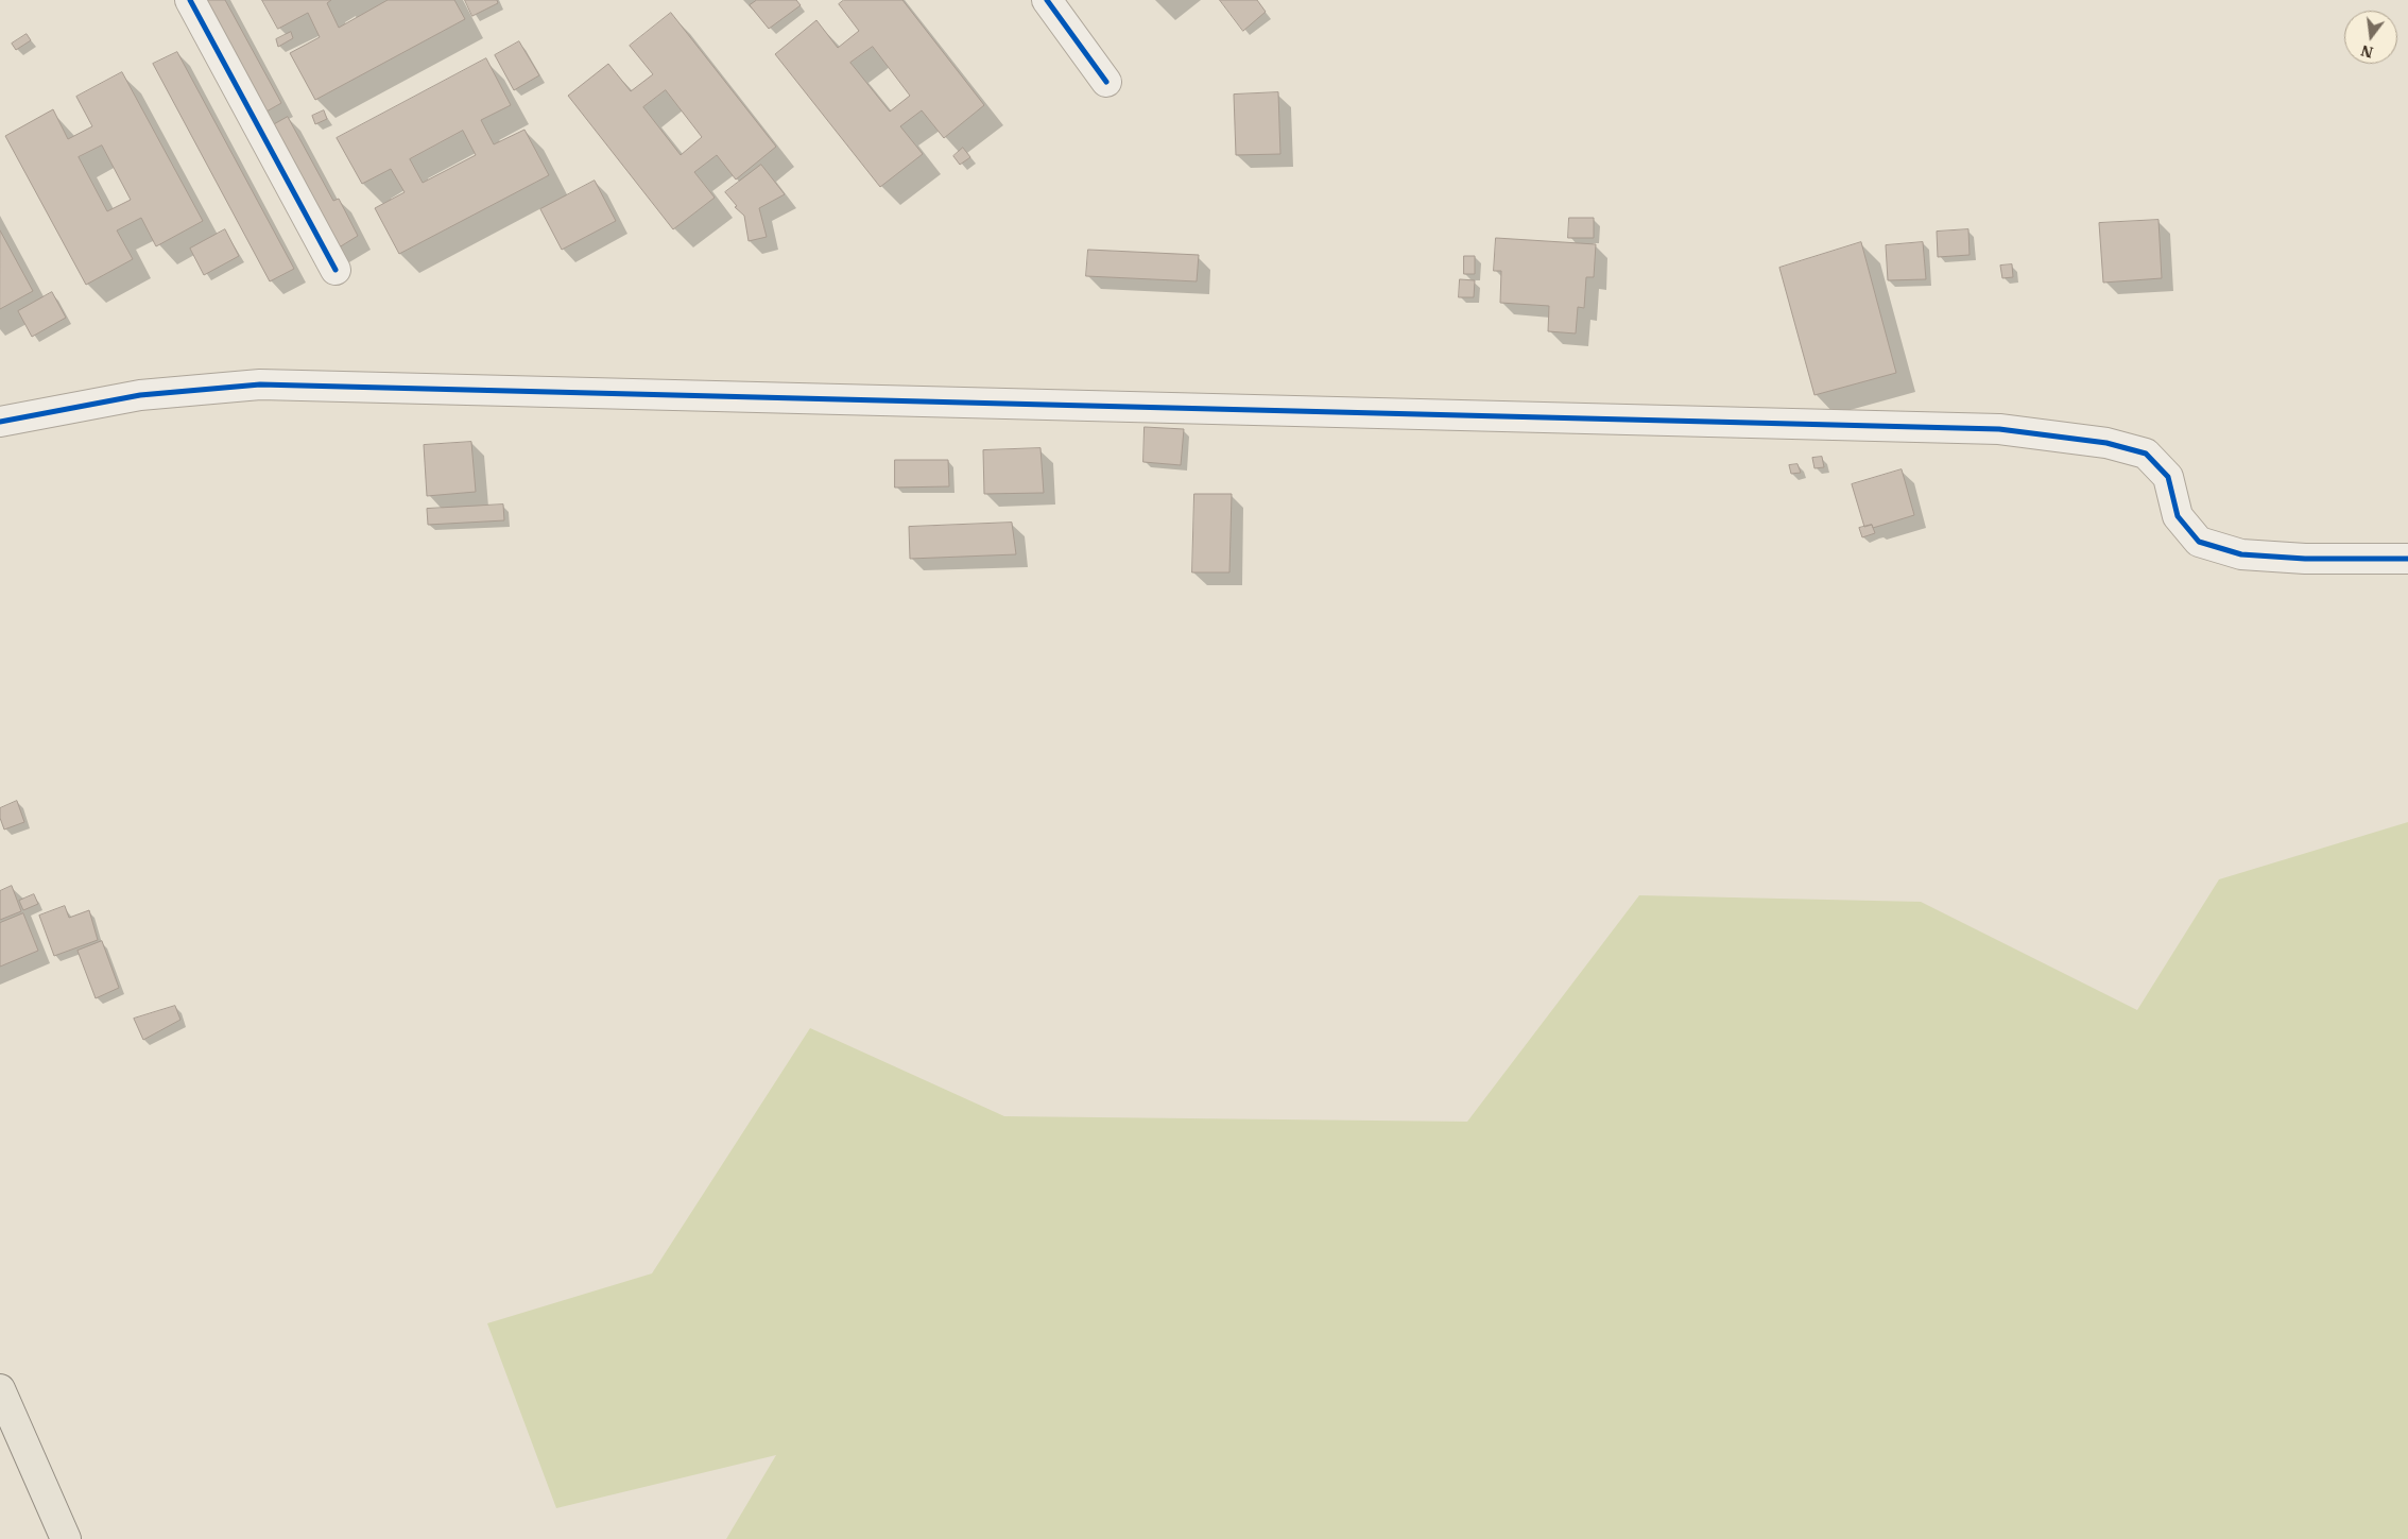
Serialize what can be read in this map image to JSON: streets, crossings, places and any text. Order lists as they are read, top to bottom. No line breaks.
{"north":"bottom"}
